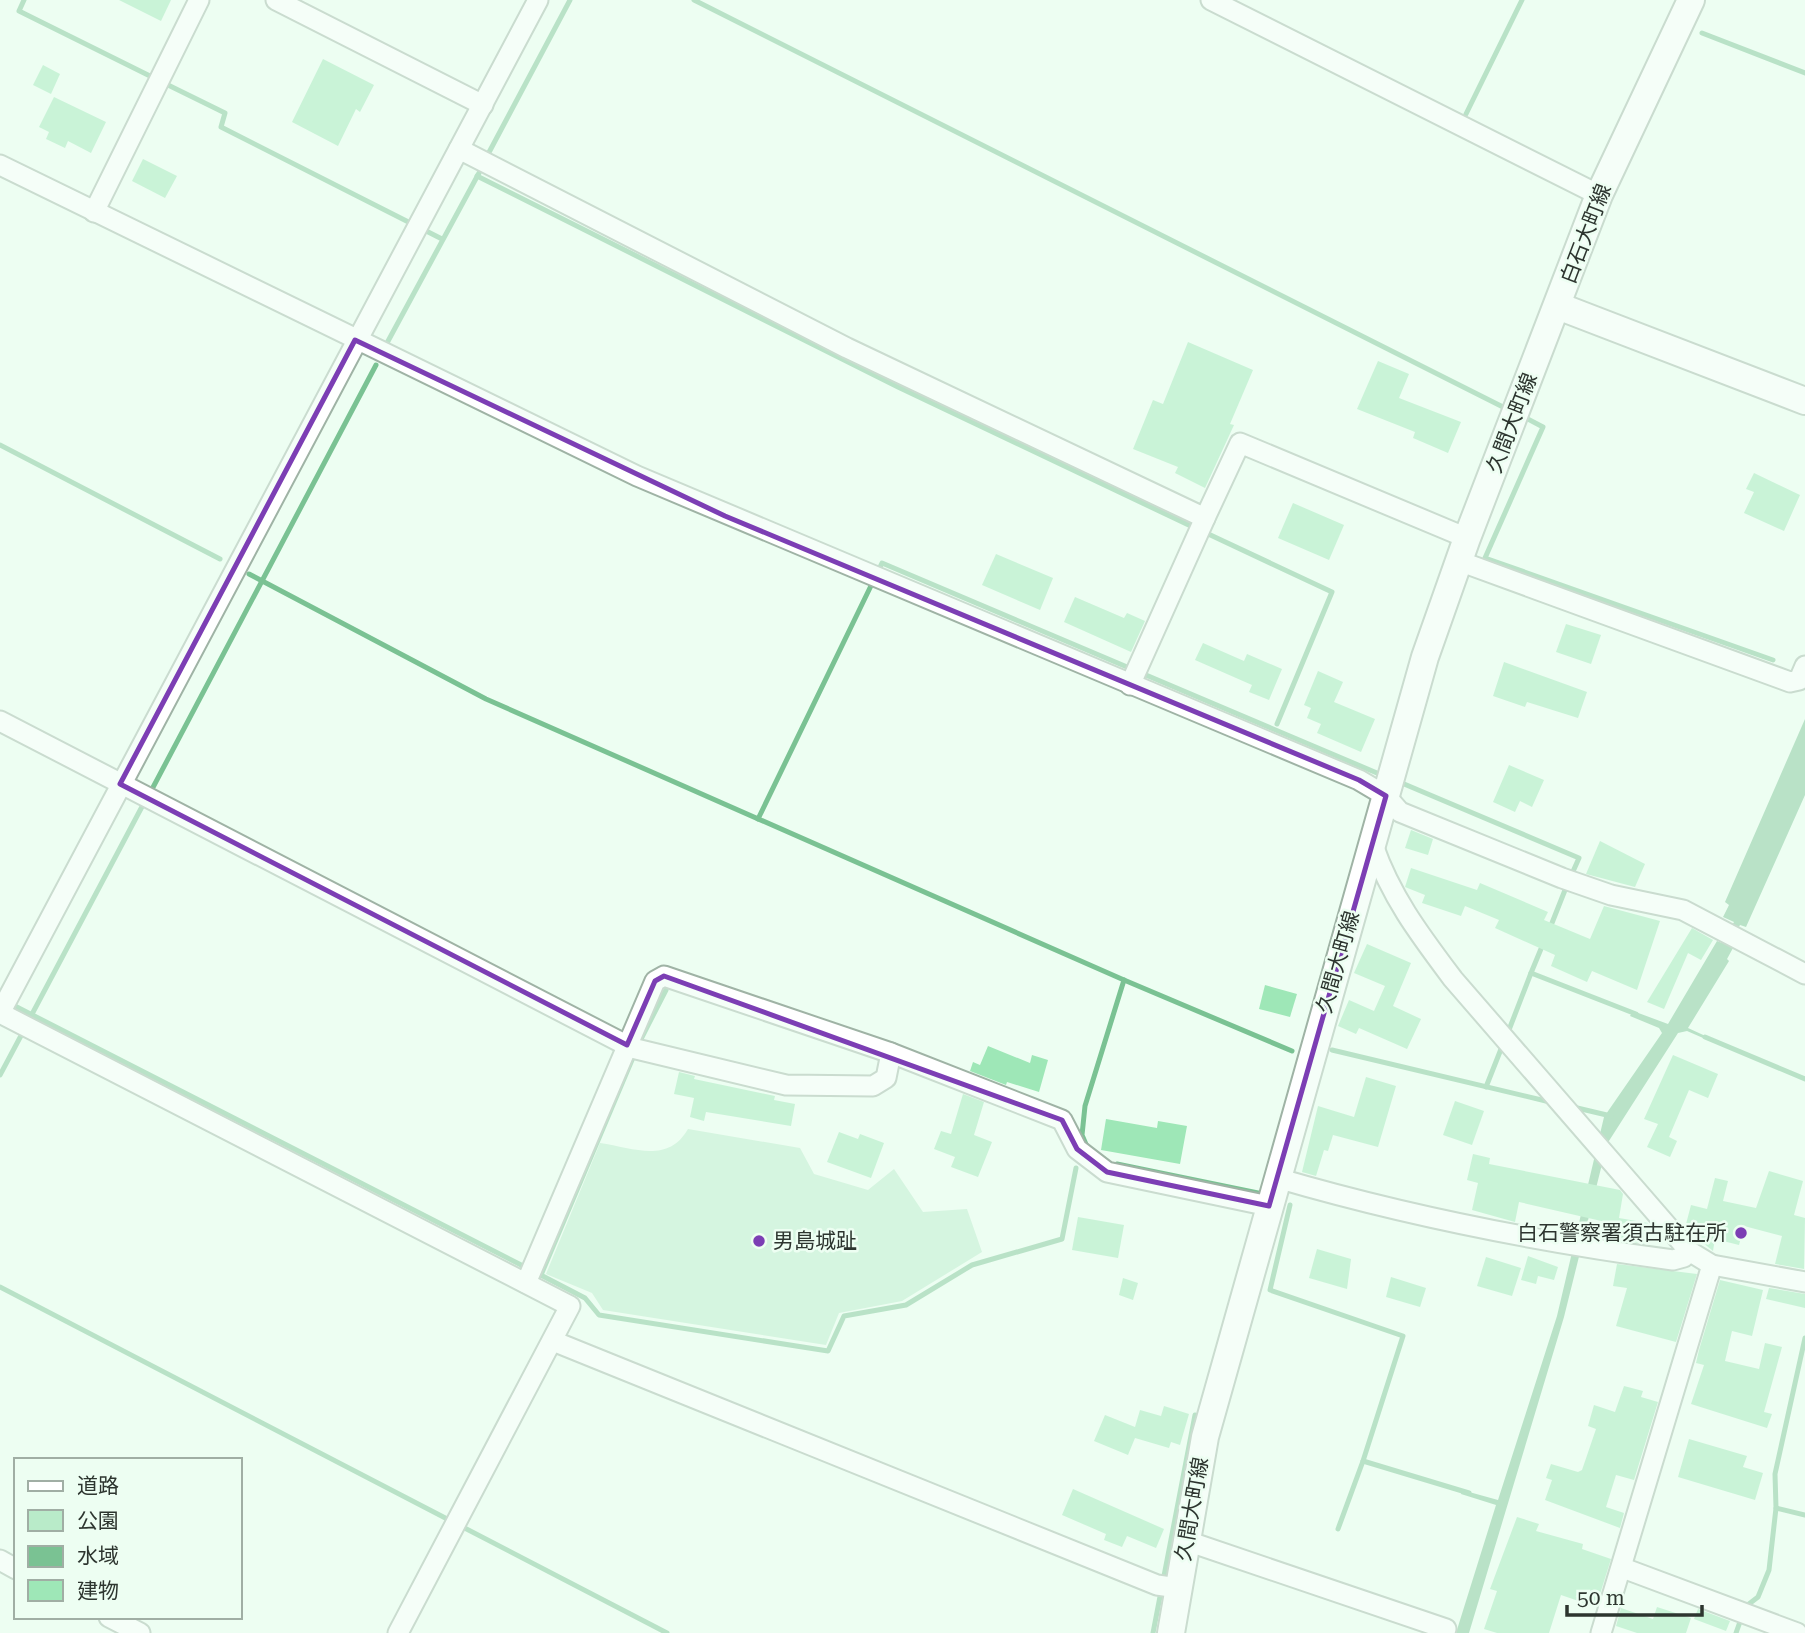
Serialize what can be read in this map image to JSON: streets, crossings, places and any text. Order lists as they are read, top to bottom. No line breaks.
{"streets":{"main road":["白石大町線","久間大町線"]},"crossings":[["白石大町線","久間大町線"]],"places":["白石警察署須古駐在所","男島城趾"],"legend":["道路","公園","水域","建物"],"scale_bar":"50 m"}
